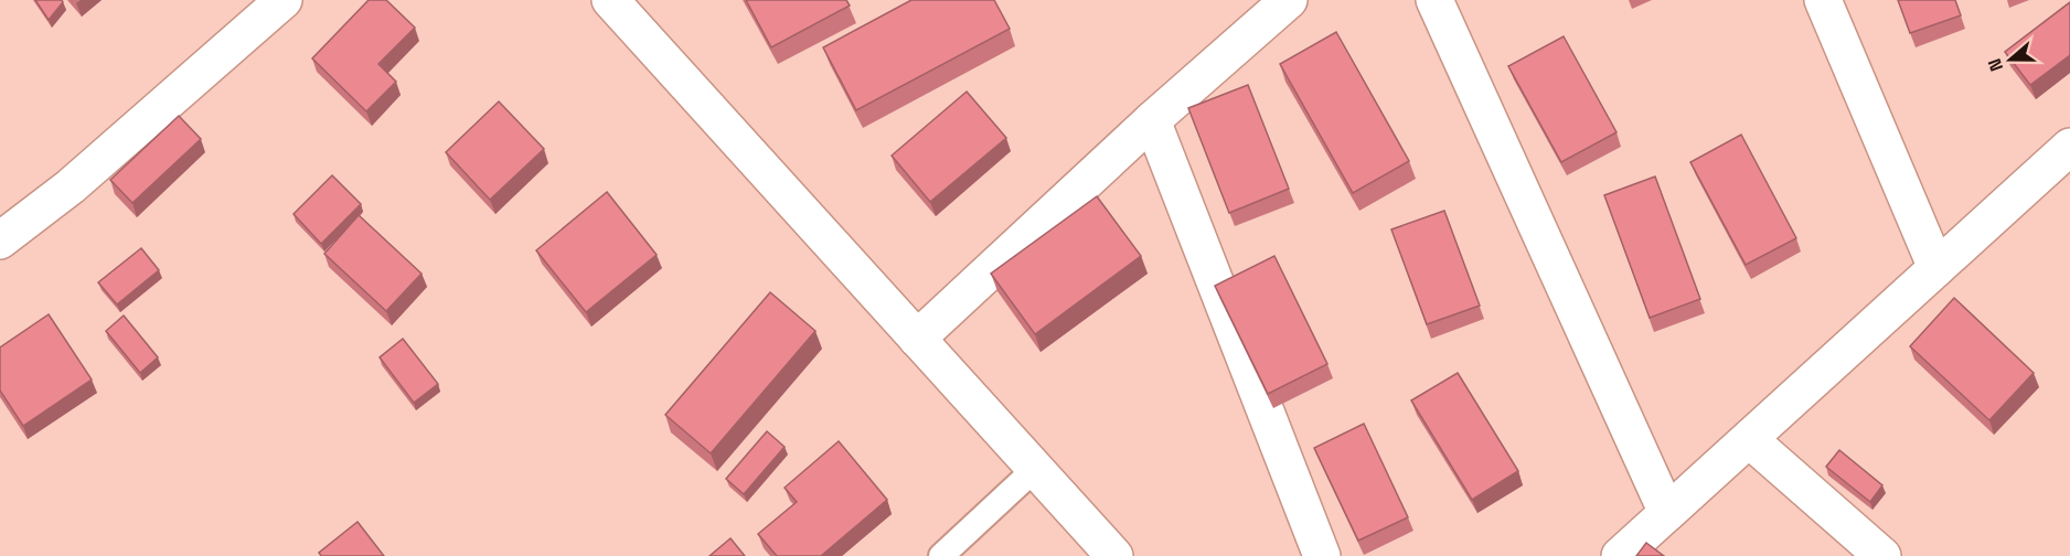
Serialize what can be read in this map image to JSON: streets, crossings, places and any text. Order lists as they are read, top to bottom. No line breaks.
{"north":"left"}
